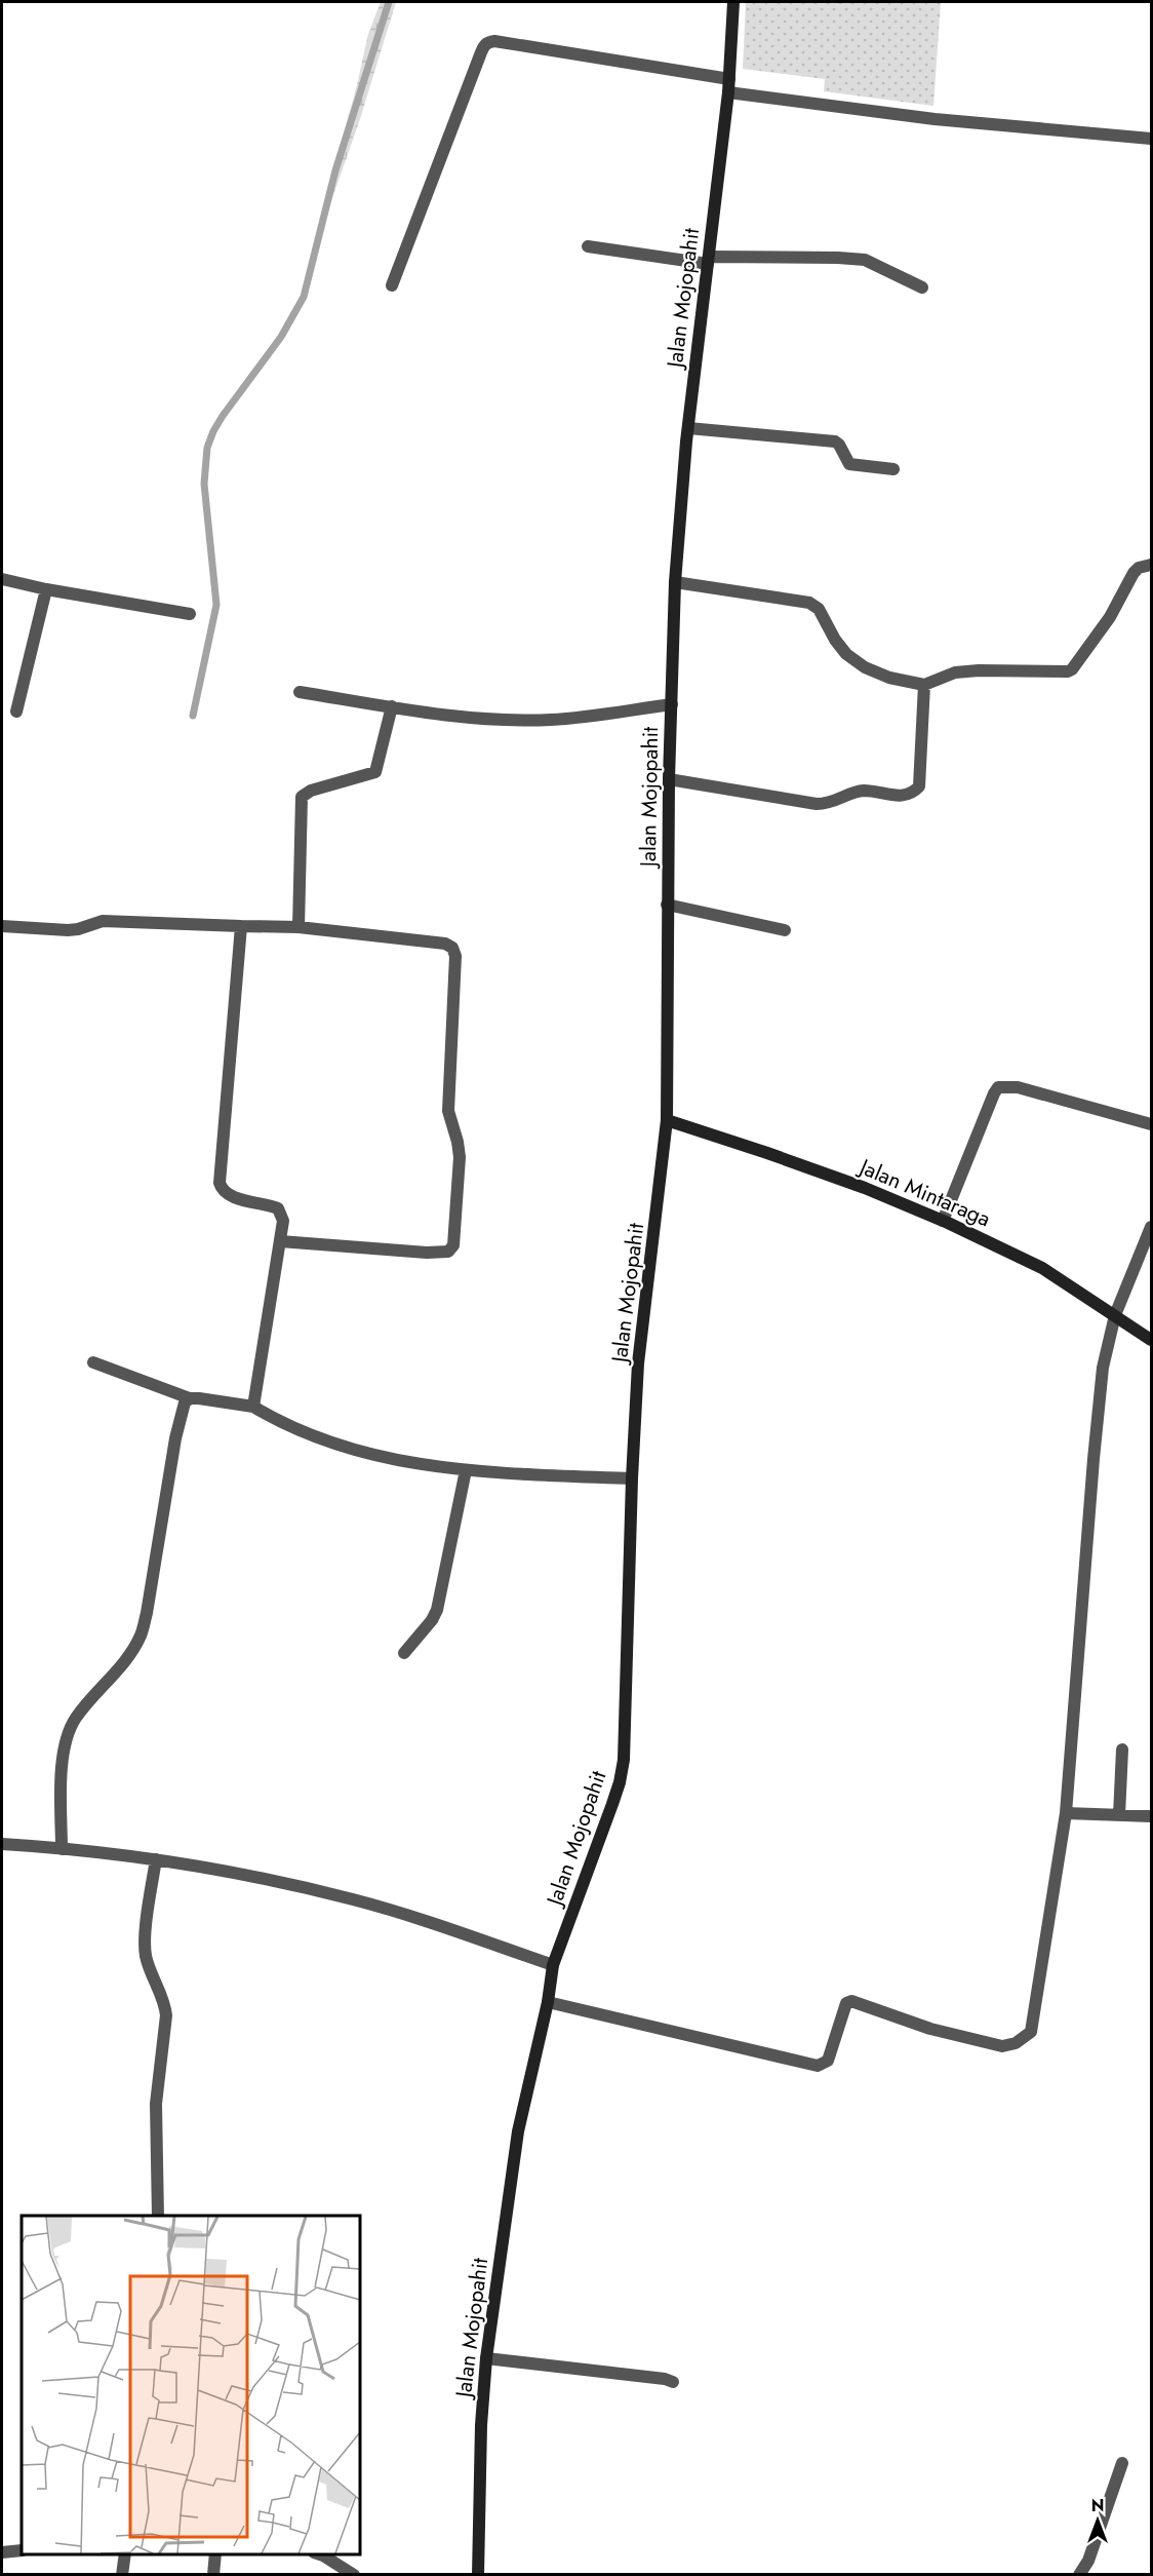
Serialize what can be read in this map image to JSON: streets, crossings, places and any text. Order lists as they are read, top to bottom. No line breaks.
{"streets":{"street":["Jalan Mojopahit","Jalan Mintaraga"]},"crossings":[["Jalan Mojopahit","Jalan Mintaraga"]],"north":"top"}
